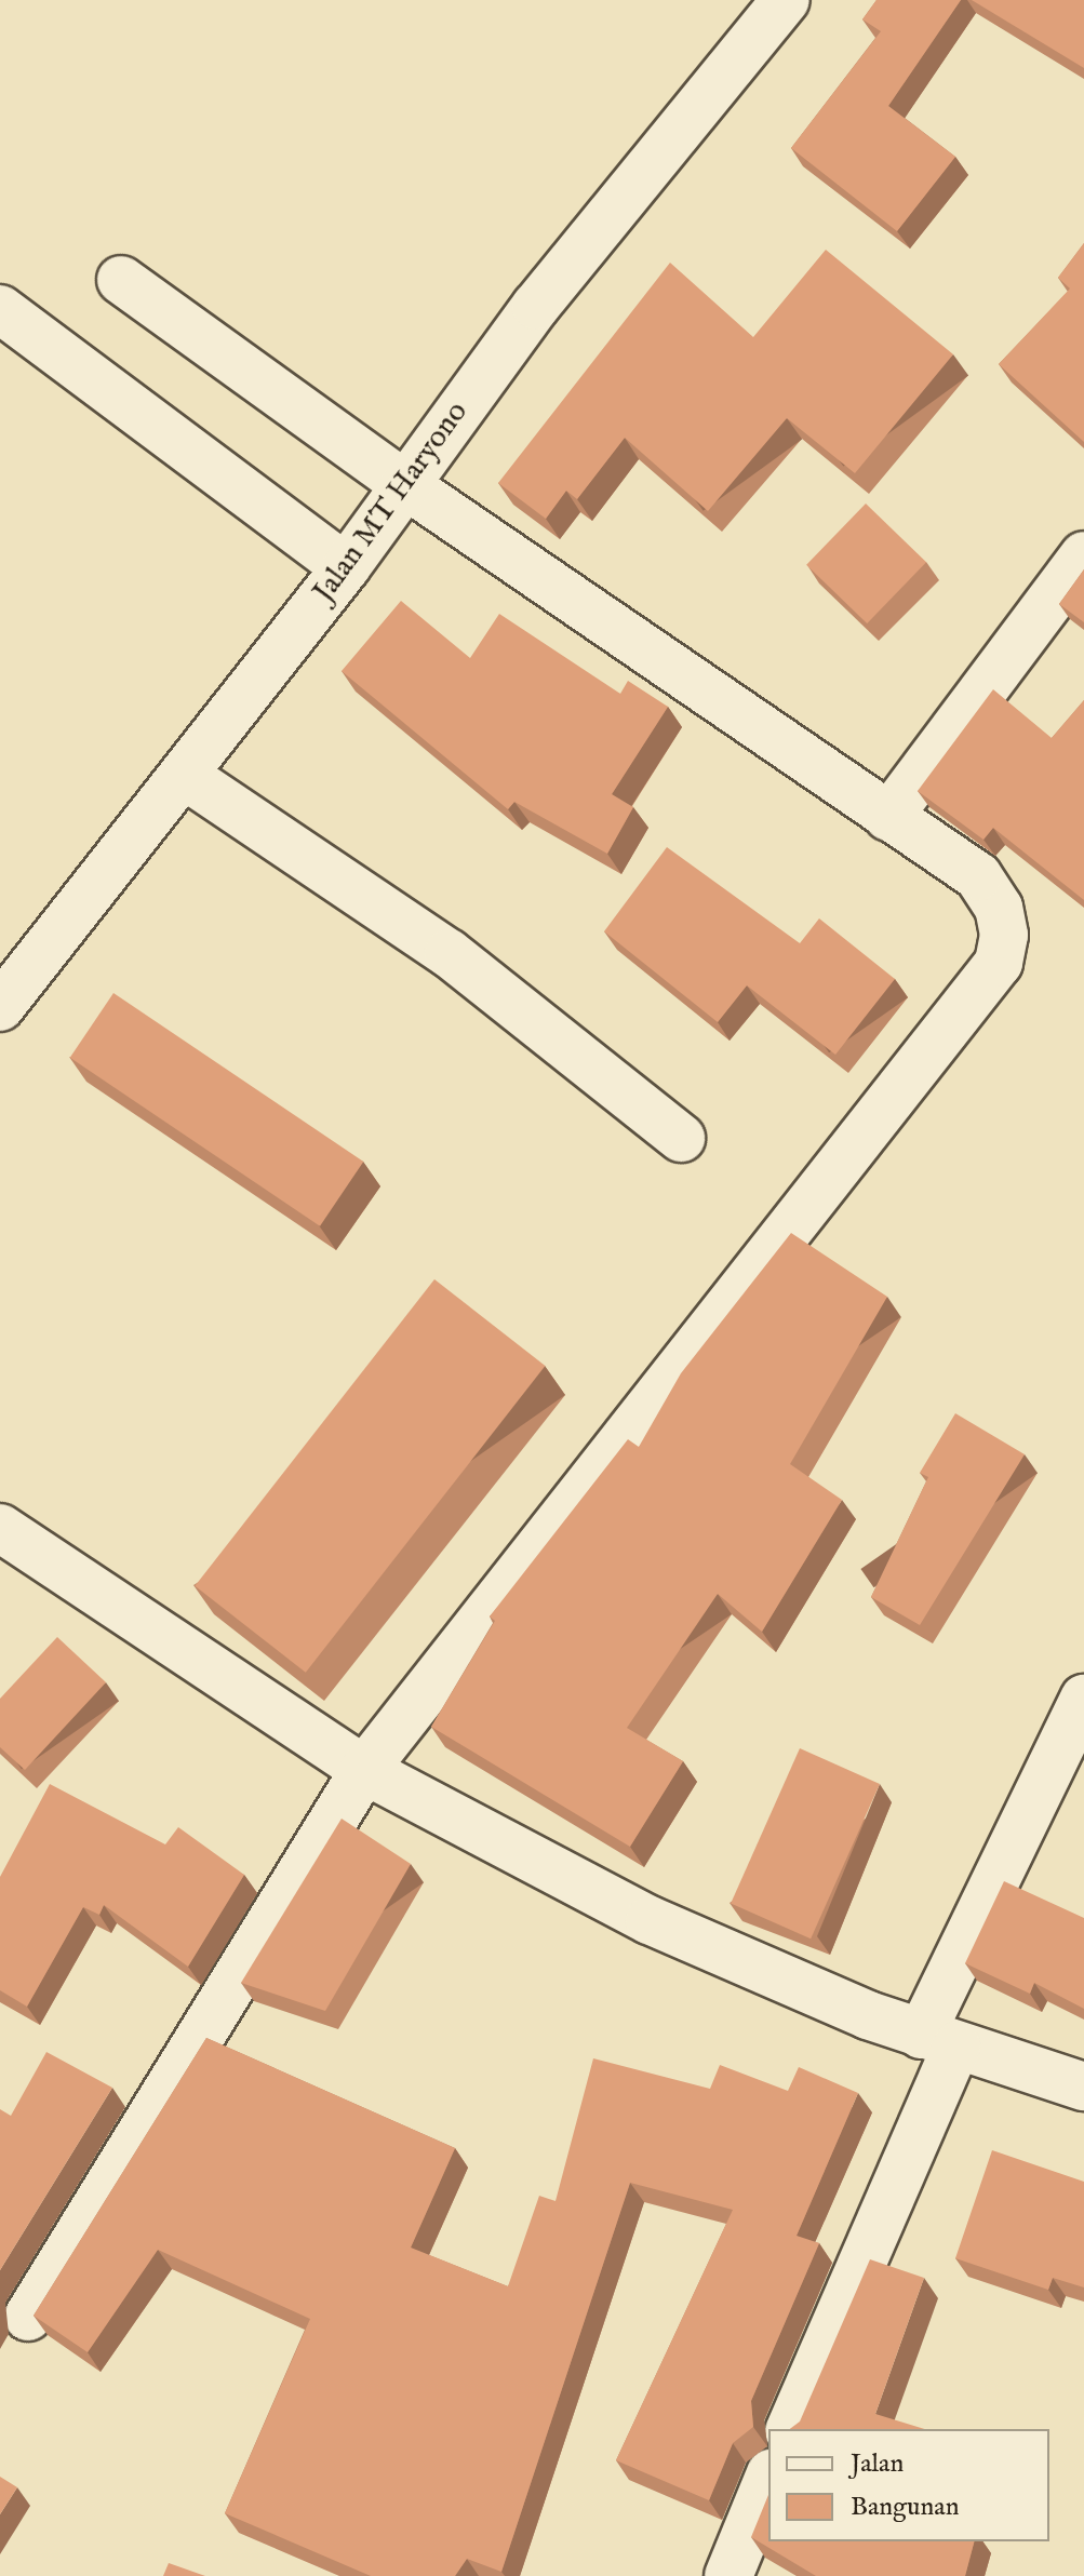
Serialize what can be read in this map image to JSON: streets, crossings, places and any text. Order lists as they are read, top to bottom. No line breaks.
{"streets":{"street":["Jalan MT Haryono"]},"legend":["Jalan","Bangunan"]}
